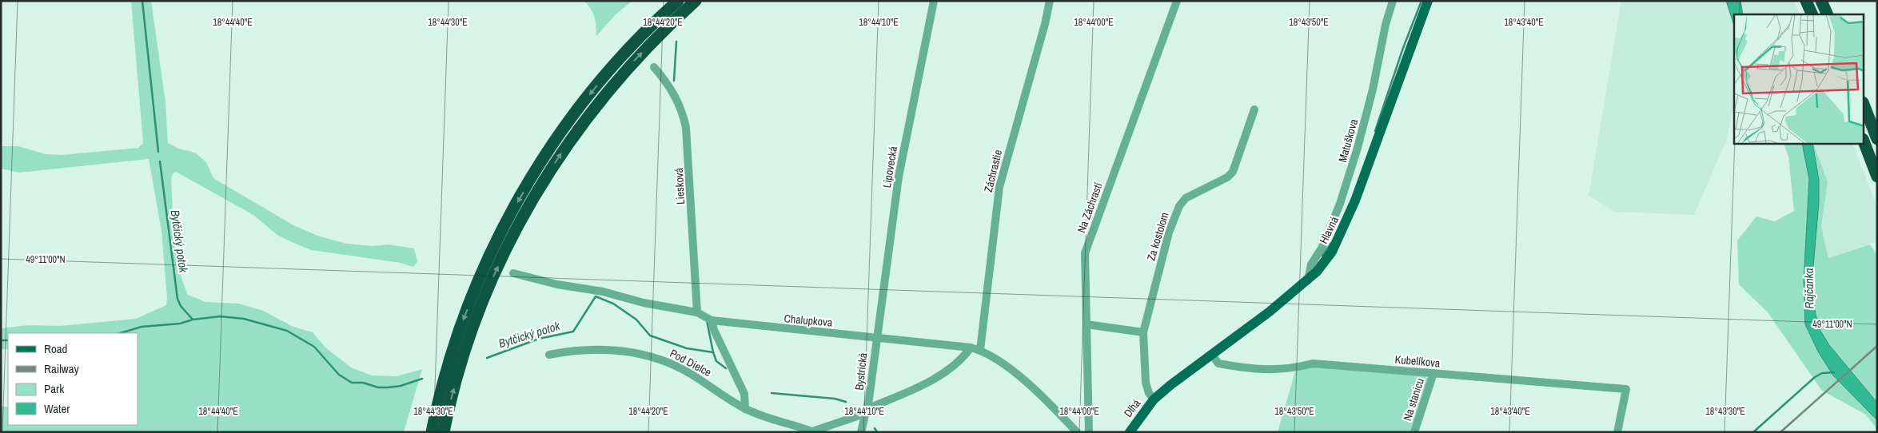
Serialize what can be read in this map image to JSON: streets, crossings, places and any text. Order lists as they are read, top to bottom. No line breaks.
{"streets":{"main road":["Hlavná","Dlhá"],"street":["Matuškova","Lipovecká","Záchrastie","Liesková","Na Záchrastí","Za kostolom","Chalupkova","Kubelíkova","Pod Dielce","Bystrická","Na stanicu"]},"crossings":[["Matuškova","Hlavná"],["Lipovecká","Chalupkova"],["Lipovecká","Bystrická"],["Záchrastie","Chalupkova"],["Liesková","Chalupkova"],["Hlavná","Za kostolom"],["Hlavná","Kubelíkova"],["Hlavná","Dlhá"],["Za kostolom","Dlhá"],["Chalupkova","Pod Dielce"],["Chalupkova","Bystrická"],["Kubelíkova","Na stanicu"],["Pod Dielce","Bystrická"]],"water":["Bytčický potok","Rajčanka"],"legend":["Road","Railway","Park","Water"],"coordinates":["18°44'40\"E","18°44'30\"E","18°44'20\"E","18°44'10\"E","18°44'00\"E","18°43'50\"E","18°43'40\"E","49°11'00\"N","18°43'30\"E"]}
